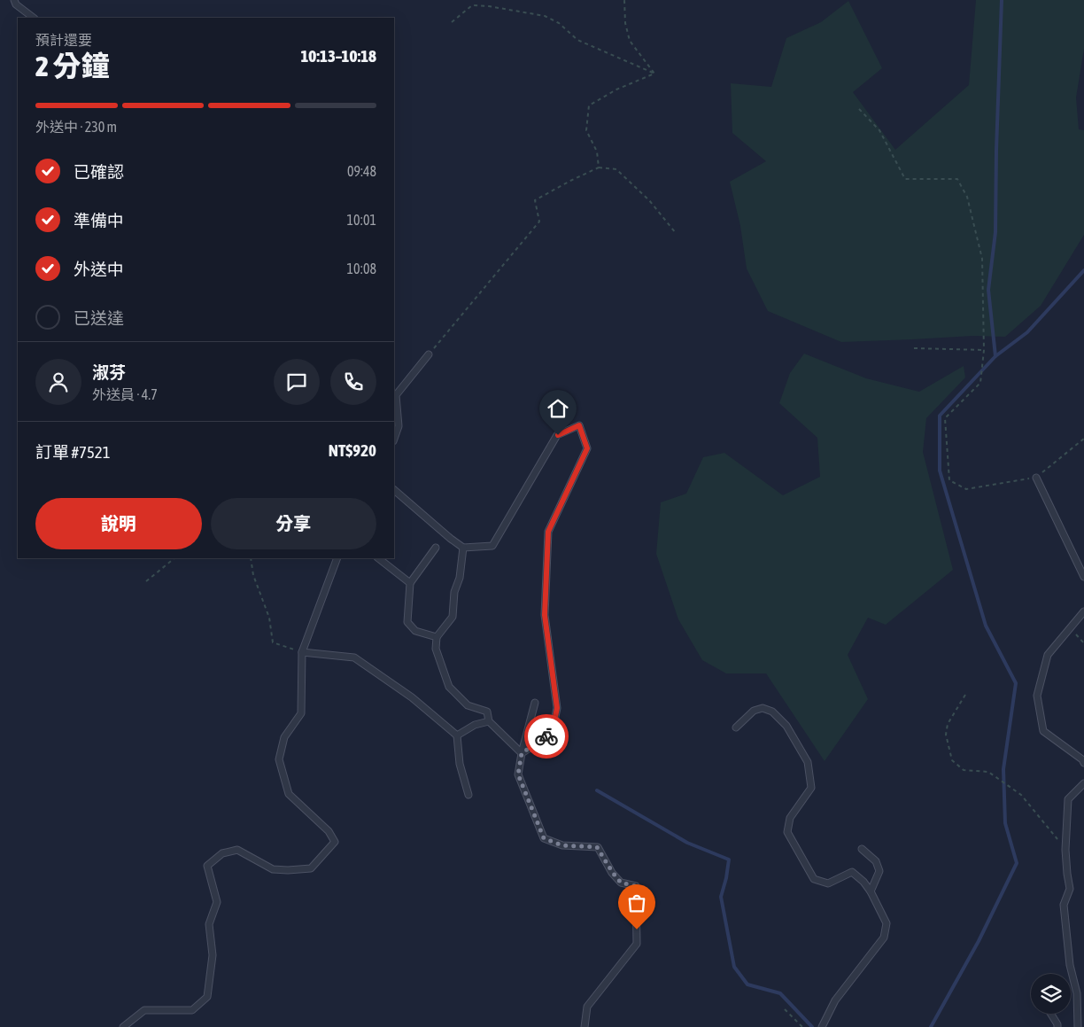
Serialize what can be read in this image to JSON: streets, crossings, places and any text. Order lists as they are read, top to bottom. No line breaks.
{"page":{"heading":["2 分鐘","預計還要","10:13–10:18"],"panel":["淑芬","外送員 · 4.7","訂單 #7521","NT$920"],"bar":"外送中 · 230 m","list":[["已確認","09:48"],["準備中","10:01"],["外送中","10:08"],"已送達"],"buttons":["說明","分享"]}}
